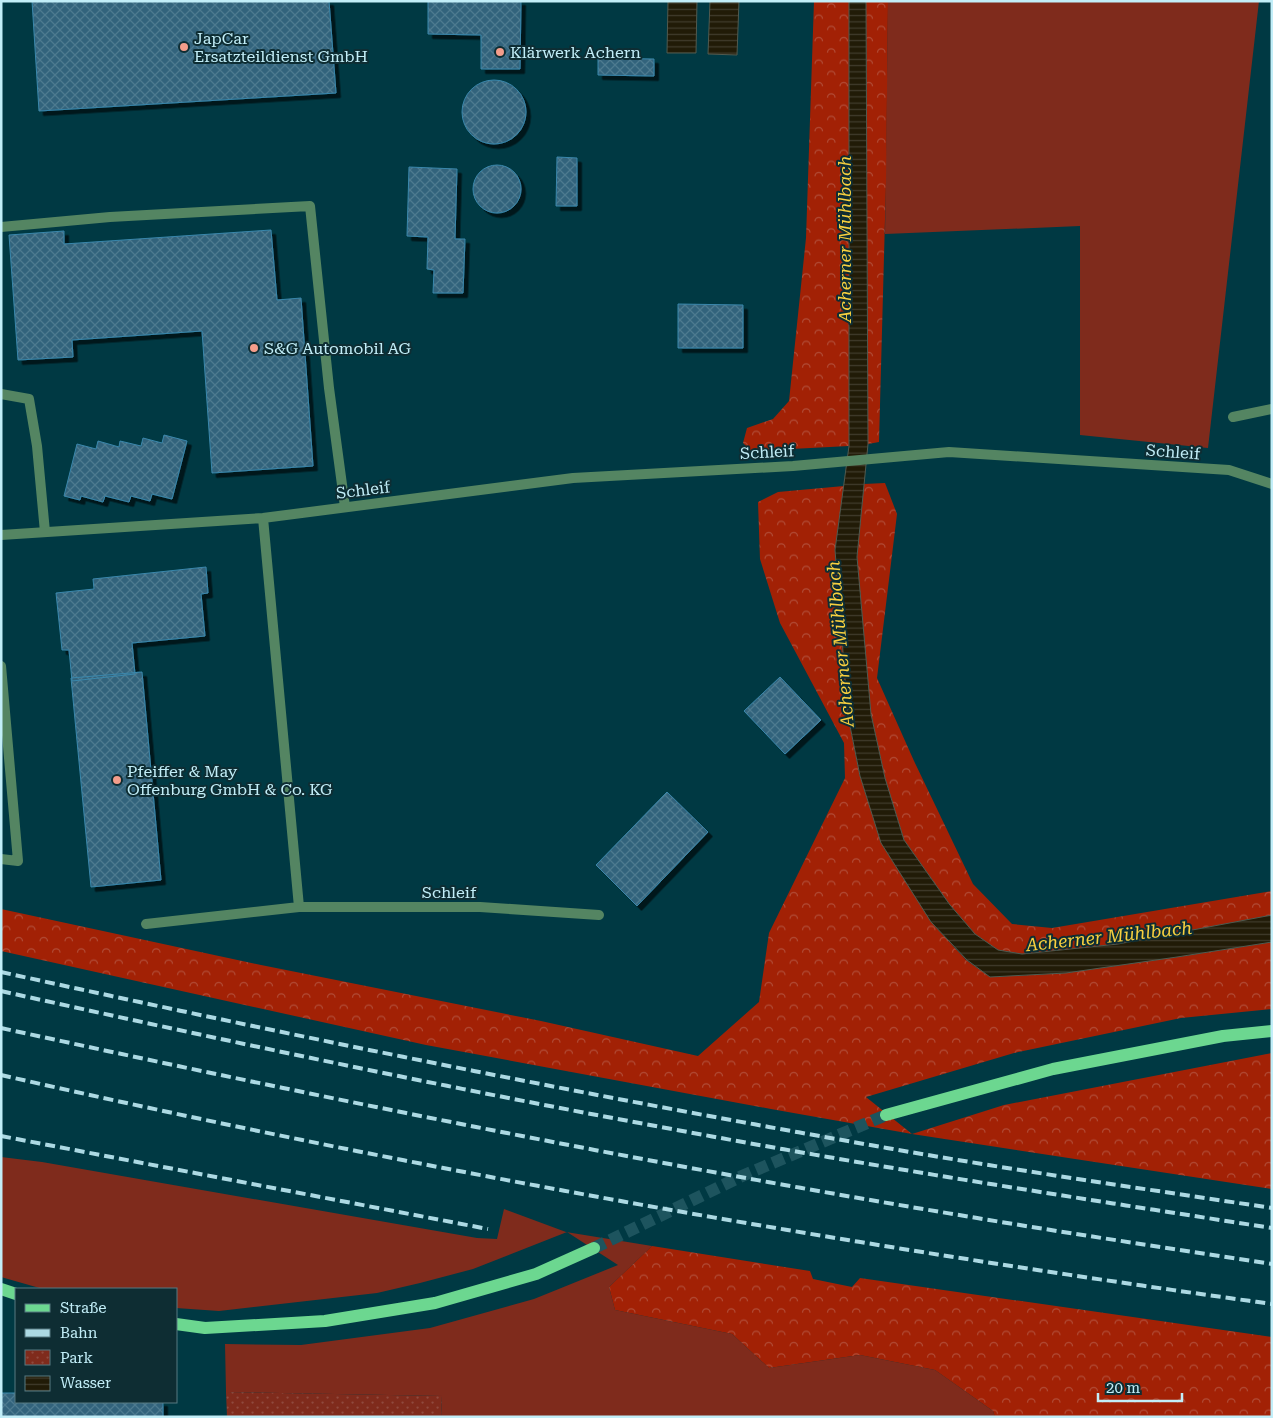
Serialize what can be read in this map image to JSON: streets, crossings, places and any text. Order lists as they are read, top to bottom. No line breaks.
{"streets":{"street":["Schleif"]},"water":["Acherner Mühlbach"],"places":["JapCar Ersatzteildienst GmbH","Klärwerk Achern","S&G Automobil AG","Pfeiffer & May Offenburg GmbH & Co. KG"],"legend":["Straße","Bahn","Park","Wasser"],"scale_bar":"20 m"}
